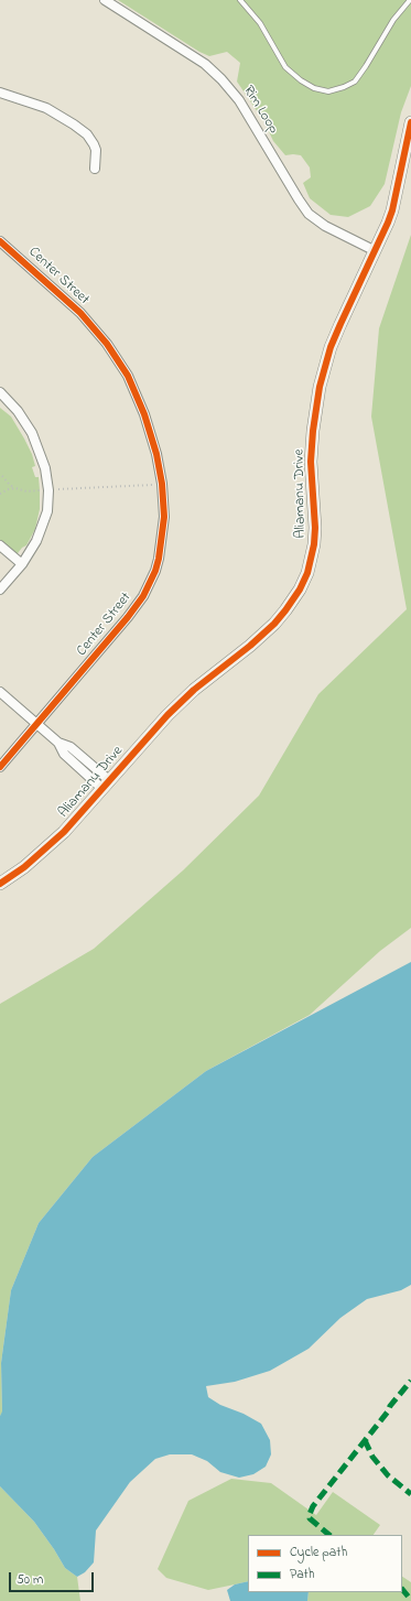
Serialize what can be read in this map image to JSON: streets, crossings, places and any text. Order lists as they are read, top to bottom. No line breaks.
{"streets":{"street":["Rim Loop","Center Street","Aliamanu Drive"]},"crossings":[["Rim Loop","Aliamanu Drive"]],"legend":["Cycle path","Path"],"scale_bar":"50 m"}
